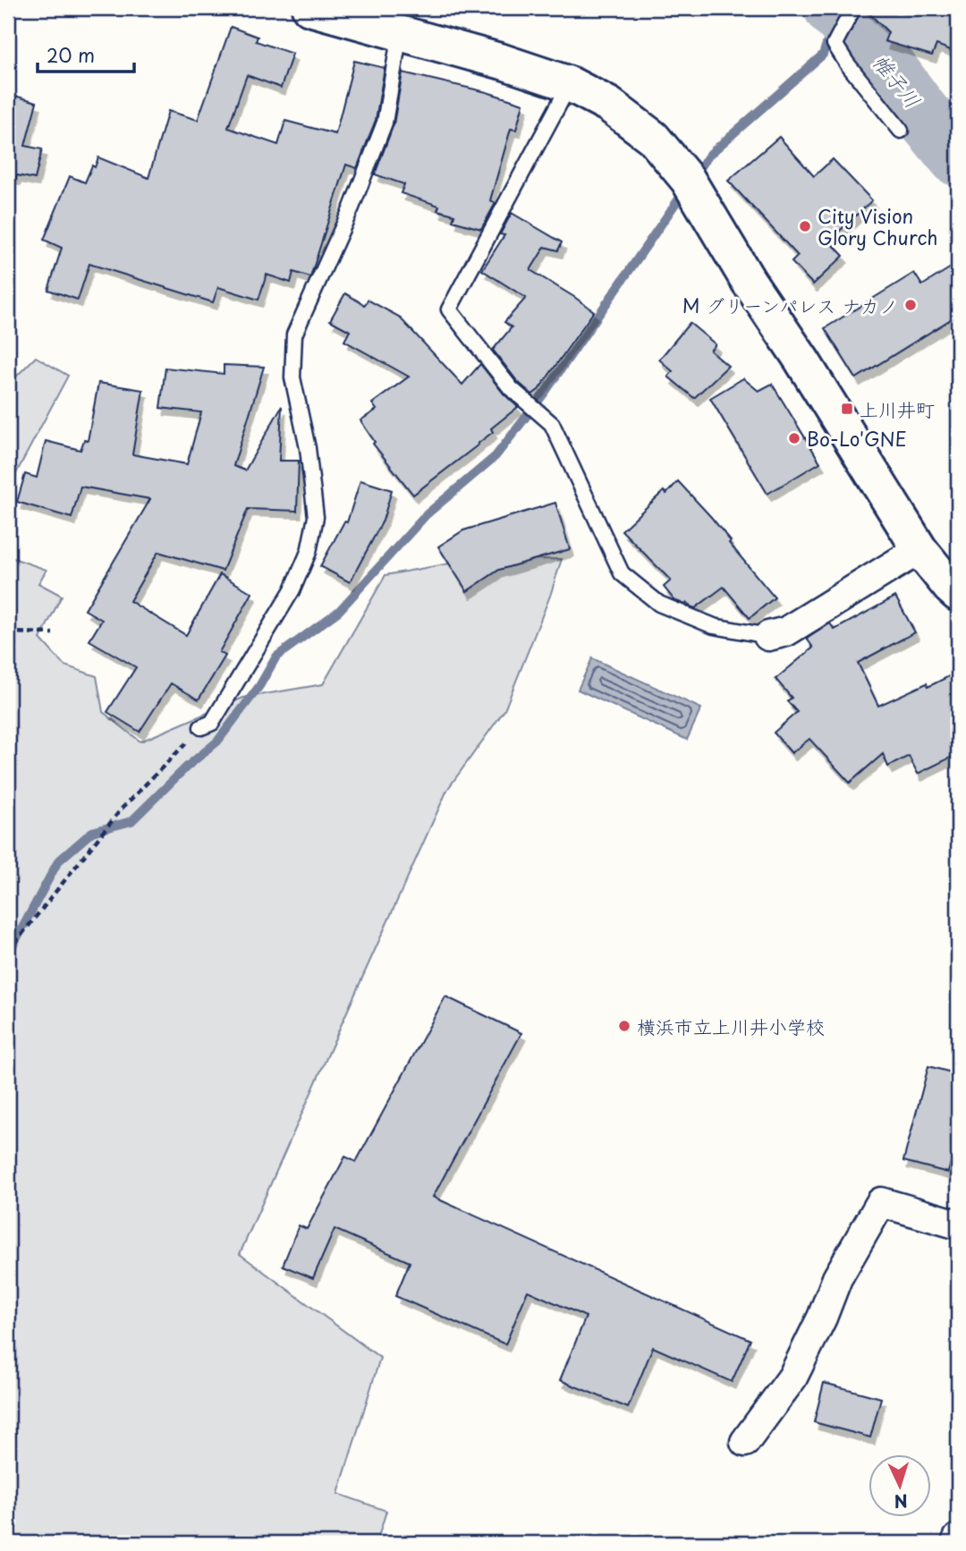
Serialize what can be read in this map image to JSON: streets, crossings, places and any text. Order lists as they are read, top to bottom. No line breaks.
{"water":["帷子川"],"places":{"other":["City Vision Glory Church","M グリーンパレス ナカノ","Bo-Lo'GNE","横浜市立上川井小学校"],"transit":["上川井町"]},"scale_bar":"20 m","north":"bottom"}
